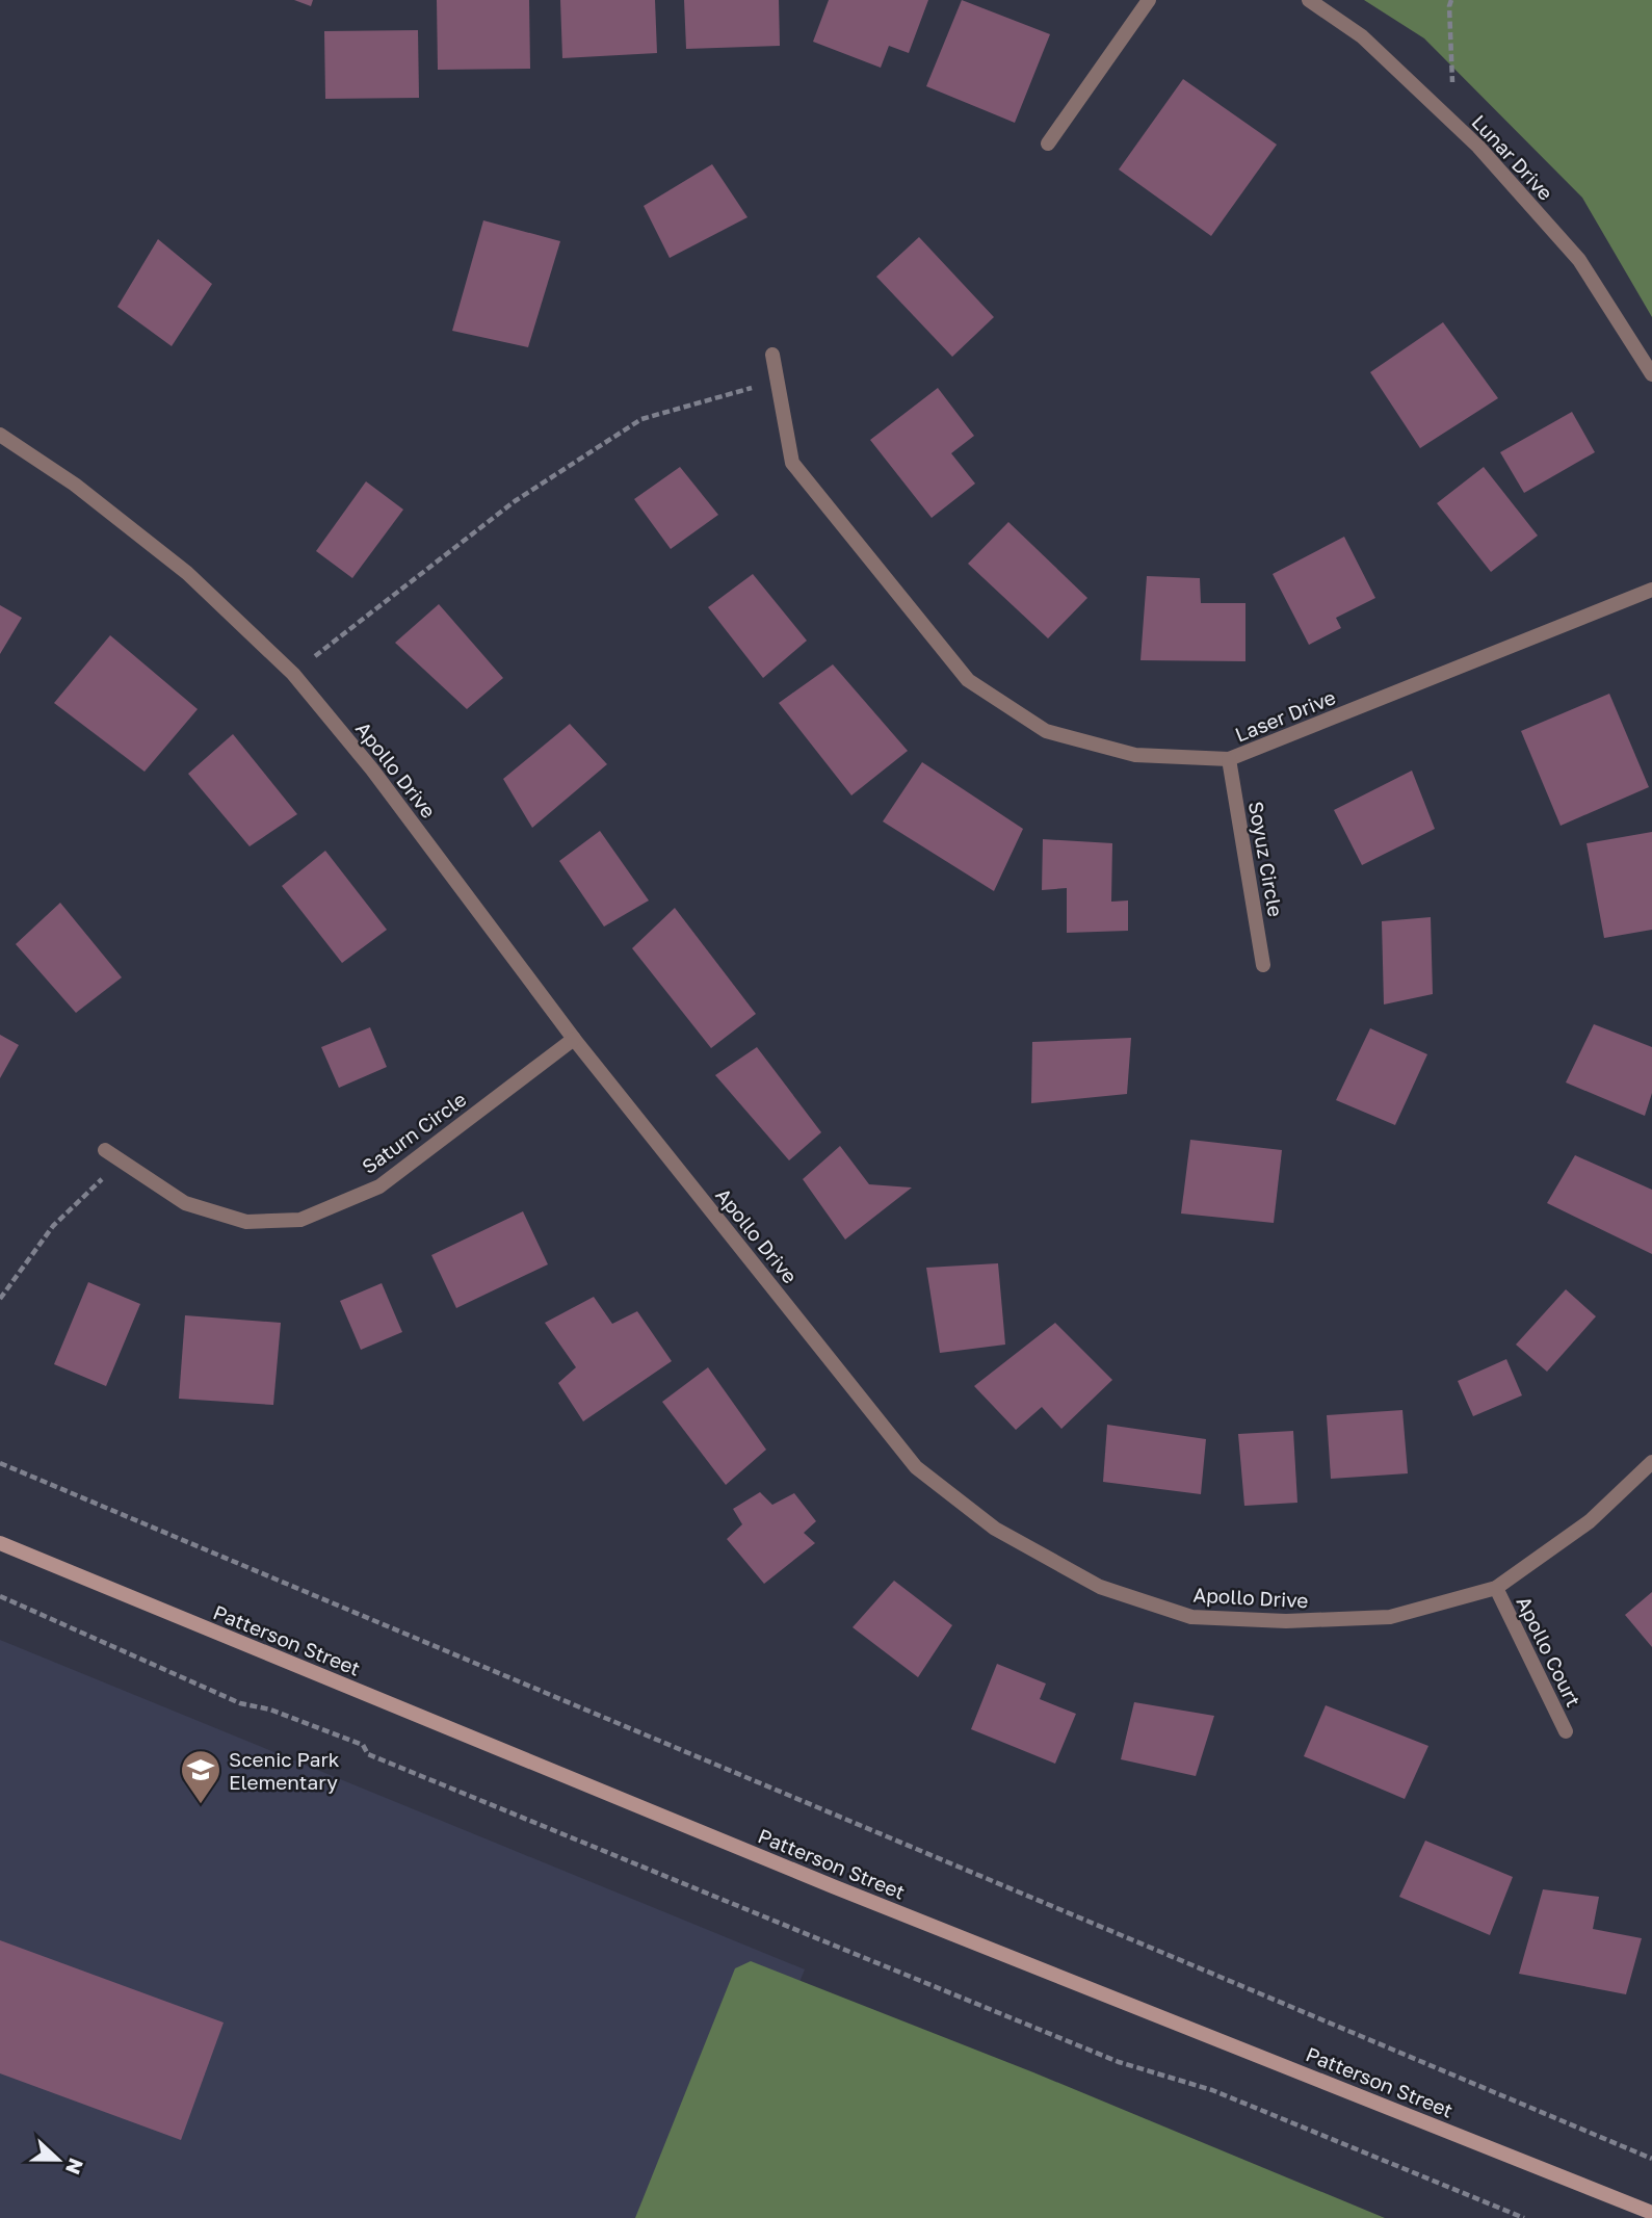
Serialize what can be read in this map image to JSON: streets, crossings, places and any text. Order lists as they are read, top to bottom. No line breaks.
{"streets":{"street":["Lunar Drive","Laser Drive","Apollo Drive","Soyuz Circle","Saturn Circle","Patterson Street","Apollo Court"]},"crossings":[["Laser Drive","Soyuz Circle"],["Apollo Drive","Saturn Circle"],["Apollo Drive","Apollo Court"]],"places":{"school or university":["Scenic Park Elementary"]},"north":"right"}
